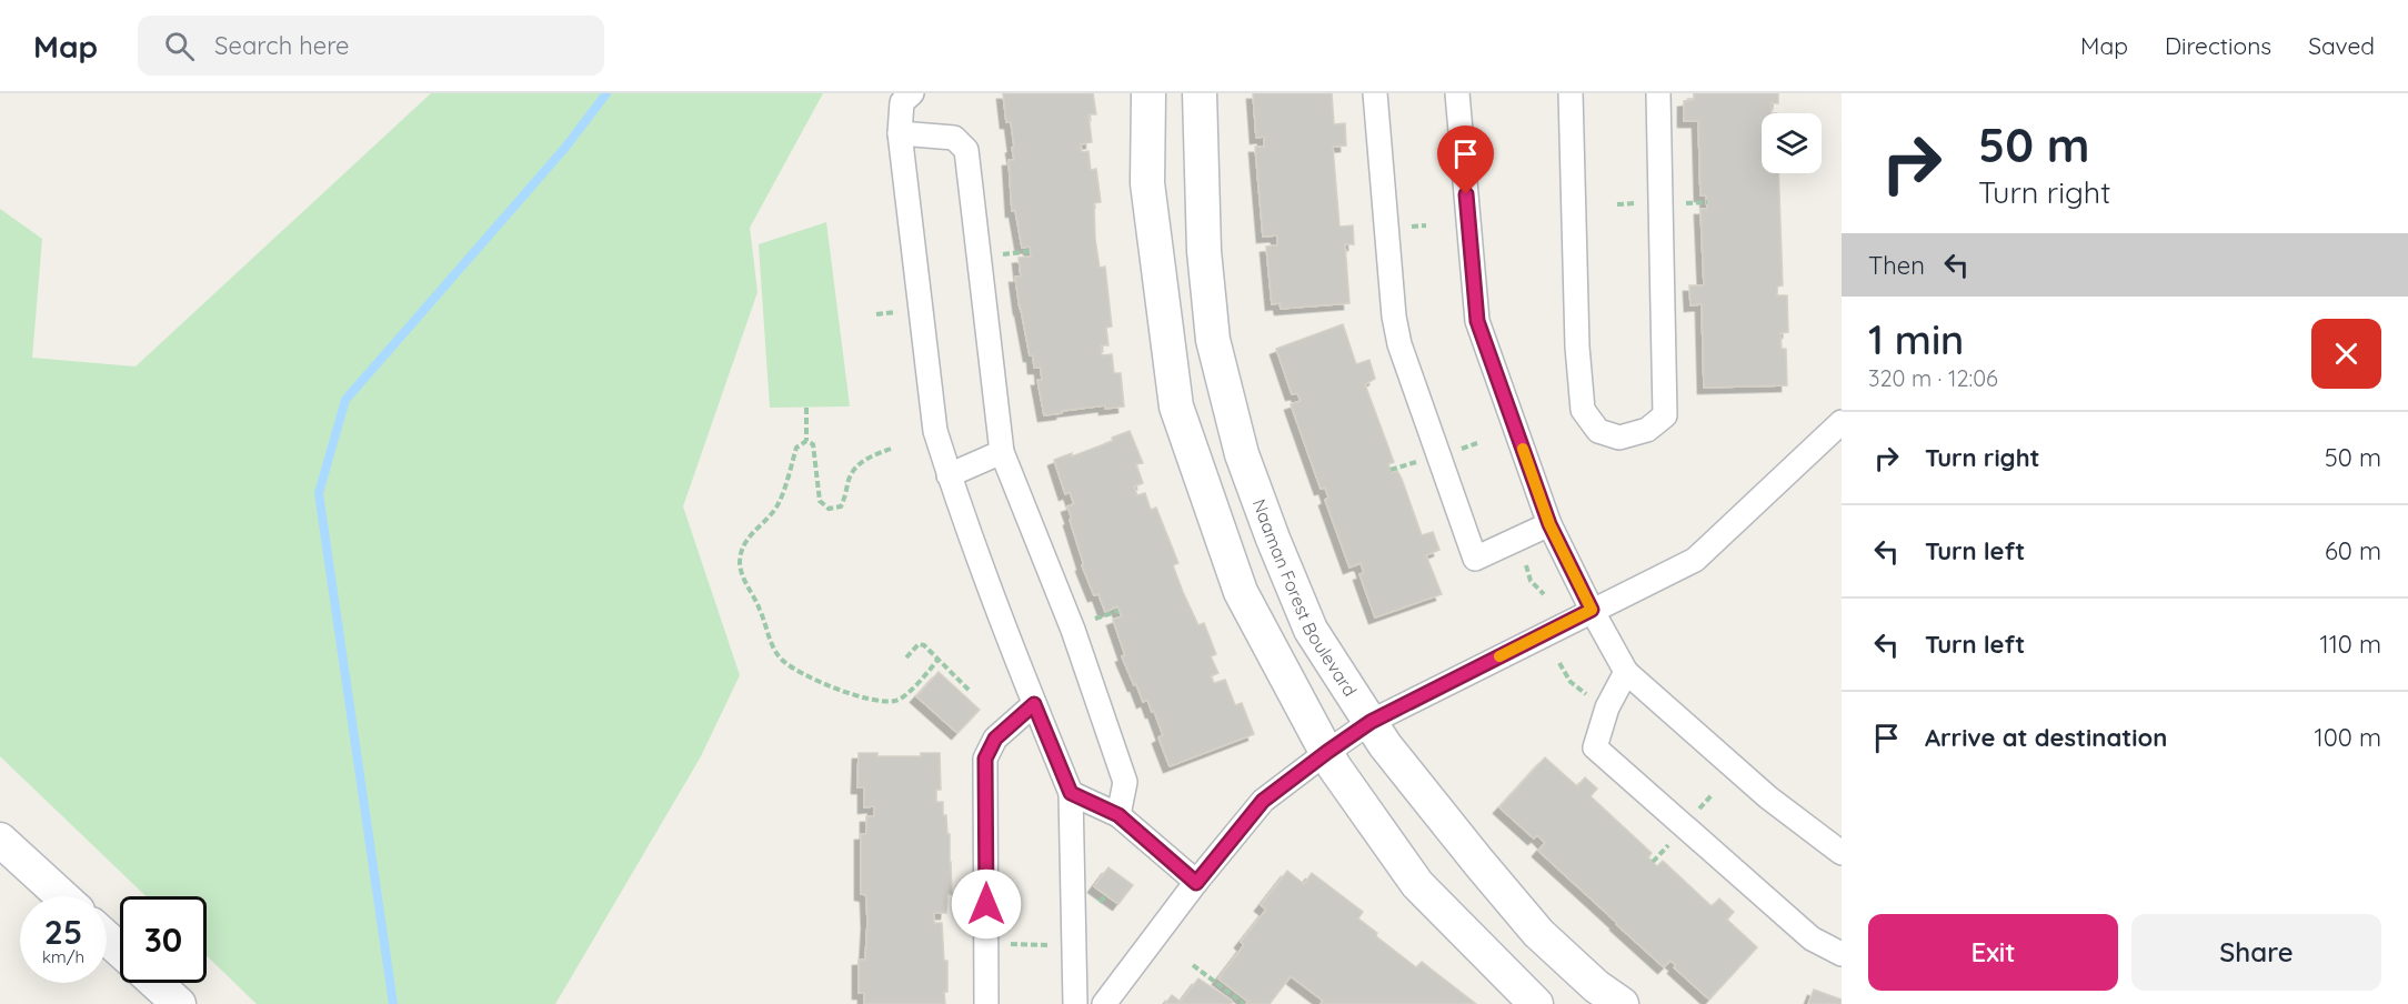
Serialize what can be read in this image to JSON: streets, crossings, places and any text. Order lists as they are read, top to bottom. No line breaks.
{"streets":{"street":["Naaman Forest Boulevard"]},"page":{"header":"Map","search":"Search here","nav":["Map","Directions","Saved"],"turn":["50 m","Turn right"],"then":"Then","heading":["1 min","320 m · 12:06"],"list":[{"name":"Turn right","value":"50 m"},{"name":"Turn left","value":"60 m"},{"name":"Turn left","value":"110 m"},{"name":"Arrive at destination","value":"100 m"}],"speed":"25 km/h","limit":"30","buttons":["Exit","Share"]}}
